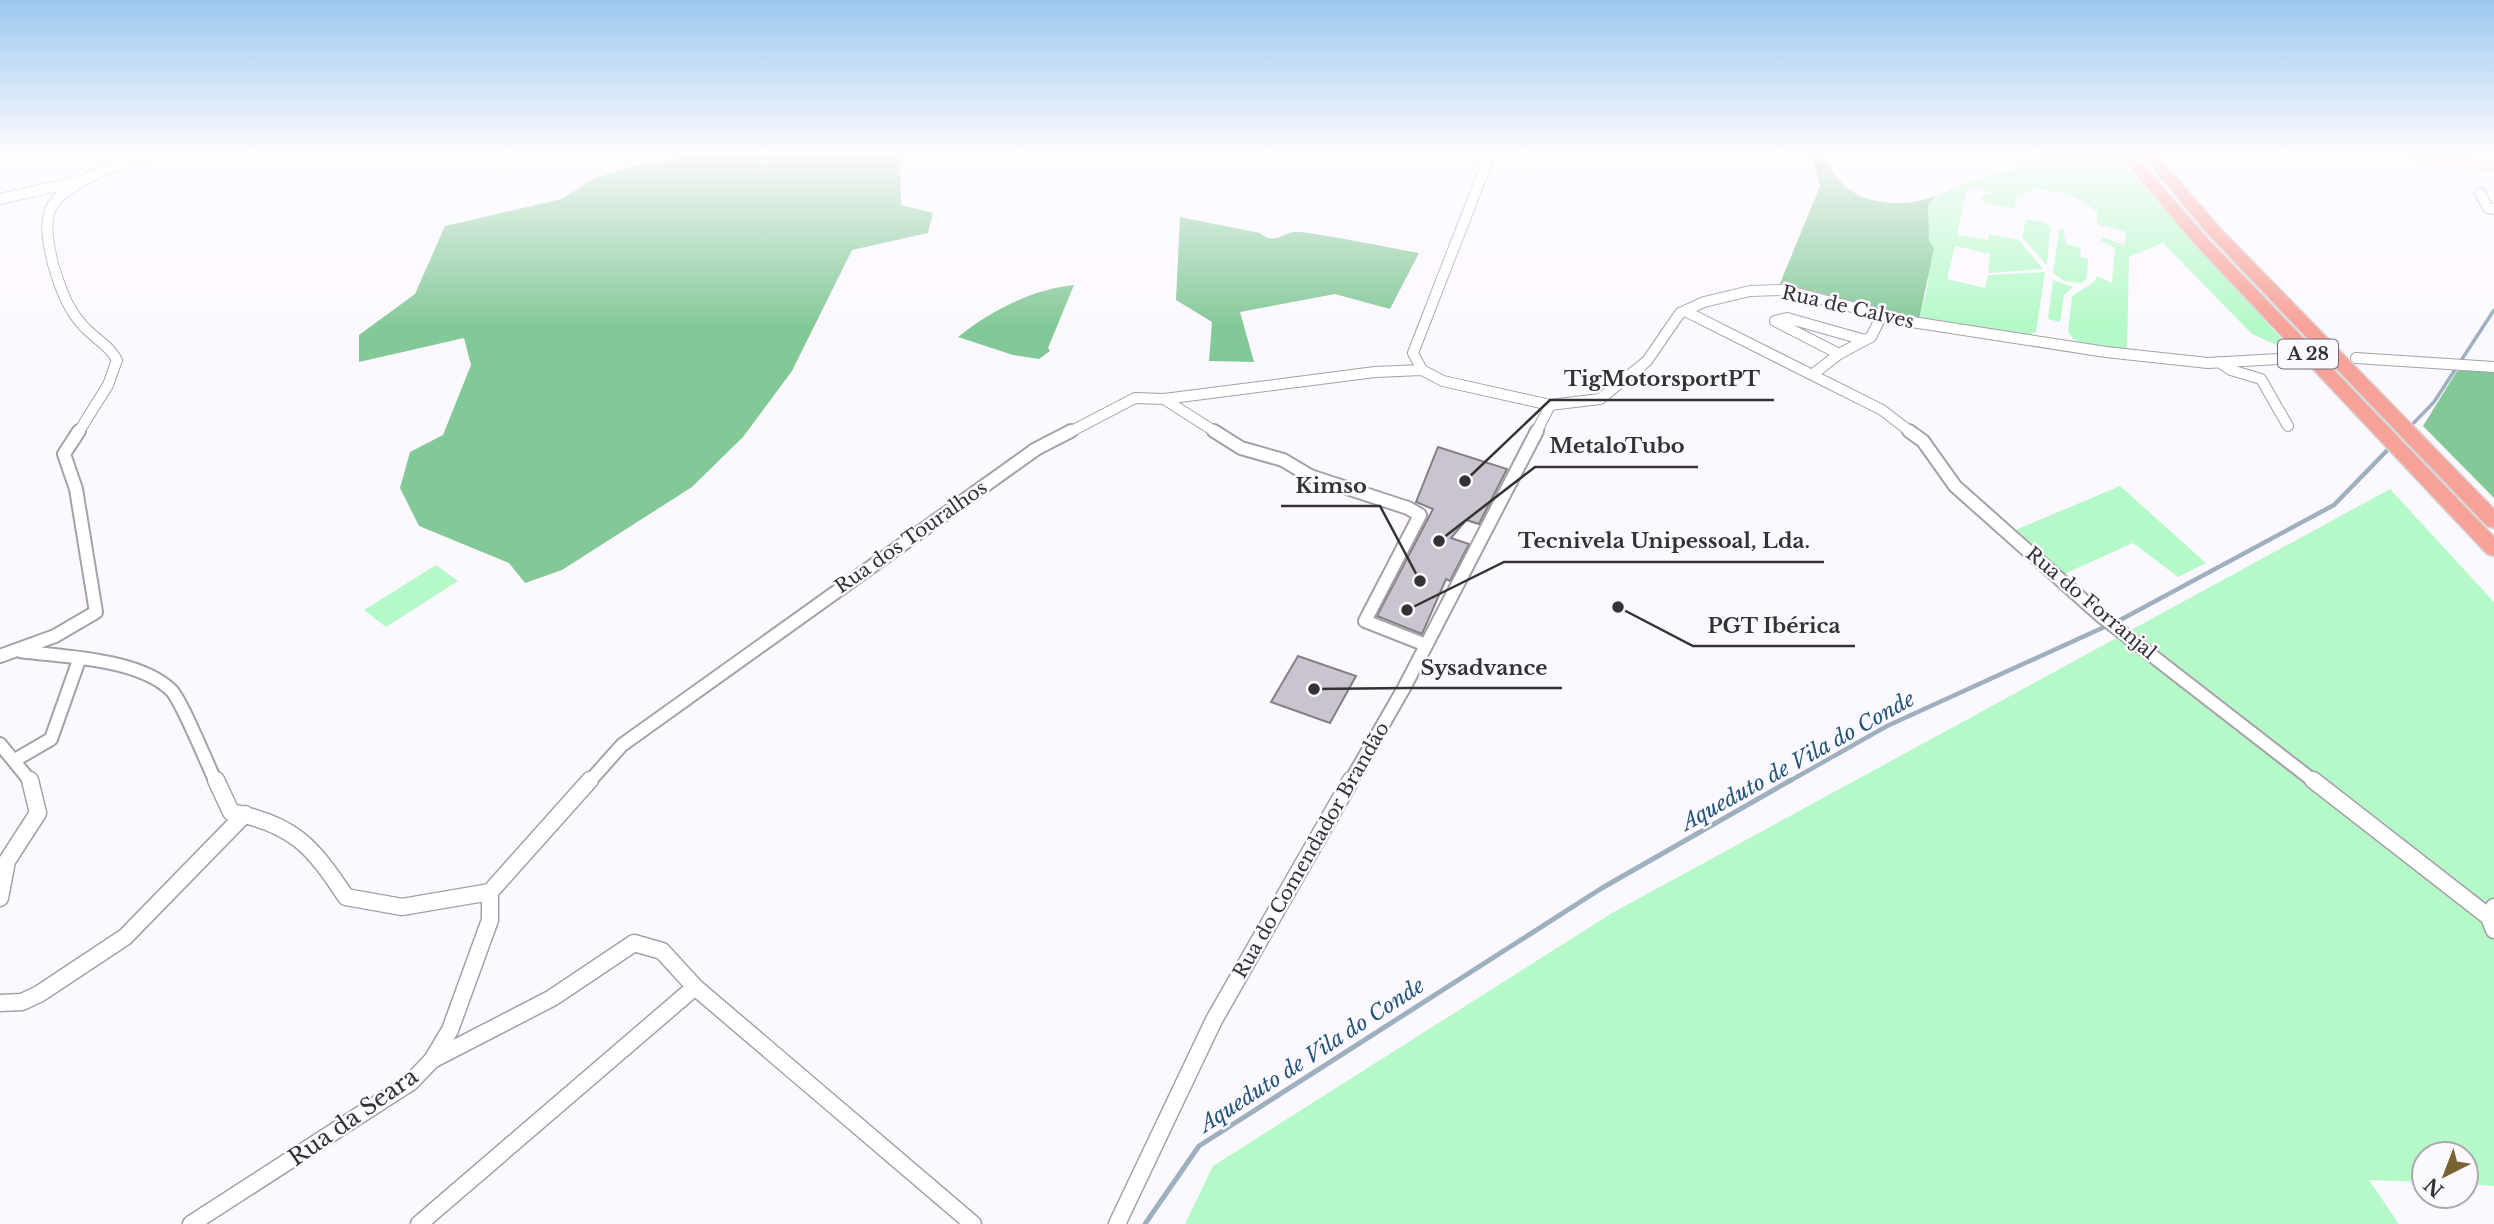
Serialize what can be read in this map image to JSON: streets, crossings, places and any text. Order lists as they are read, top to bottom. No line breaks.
{"streets":{"highway":["A 28"],"street":["Rua de Calves","Rua dos Touralhos","Rua do Forranjal","Rua do Comendador Brandão","Rua da Seara"]},"crossings":[["Rua de Calves","Rua do Forranjal"],["Rua dos Touralhos","Rua da Seara"]],"water":["Aqueduto de Vila do Conde"],"places":["TigMotorsportPT","MetaloTubo","Kimso","PGT Ibérica","Tecnivela Unipessoal, Lda.","Sysadvance"],"north":"bottom left"}
